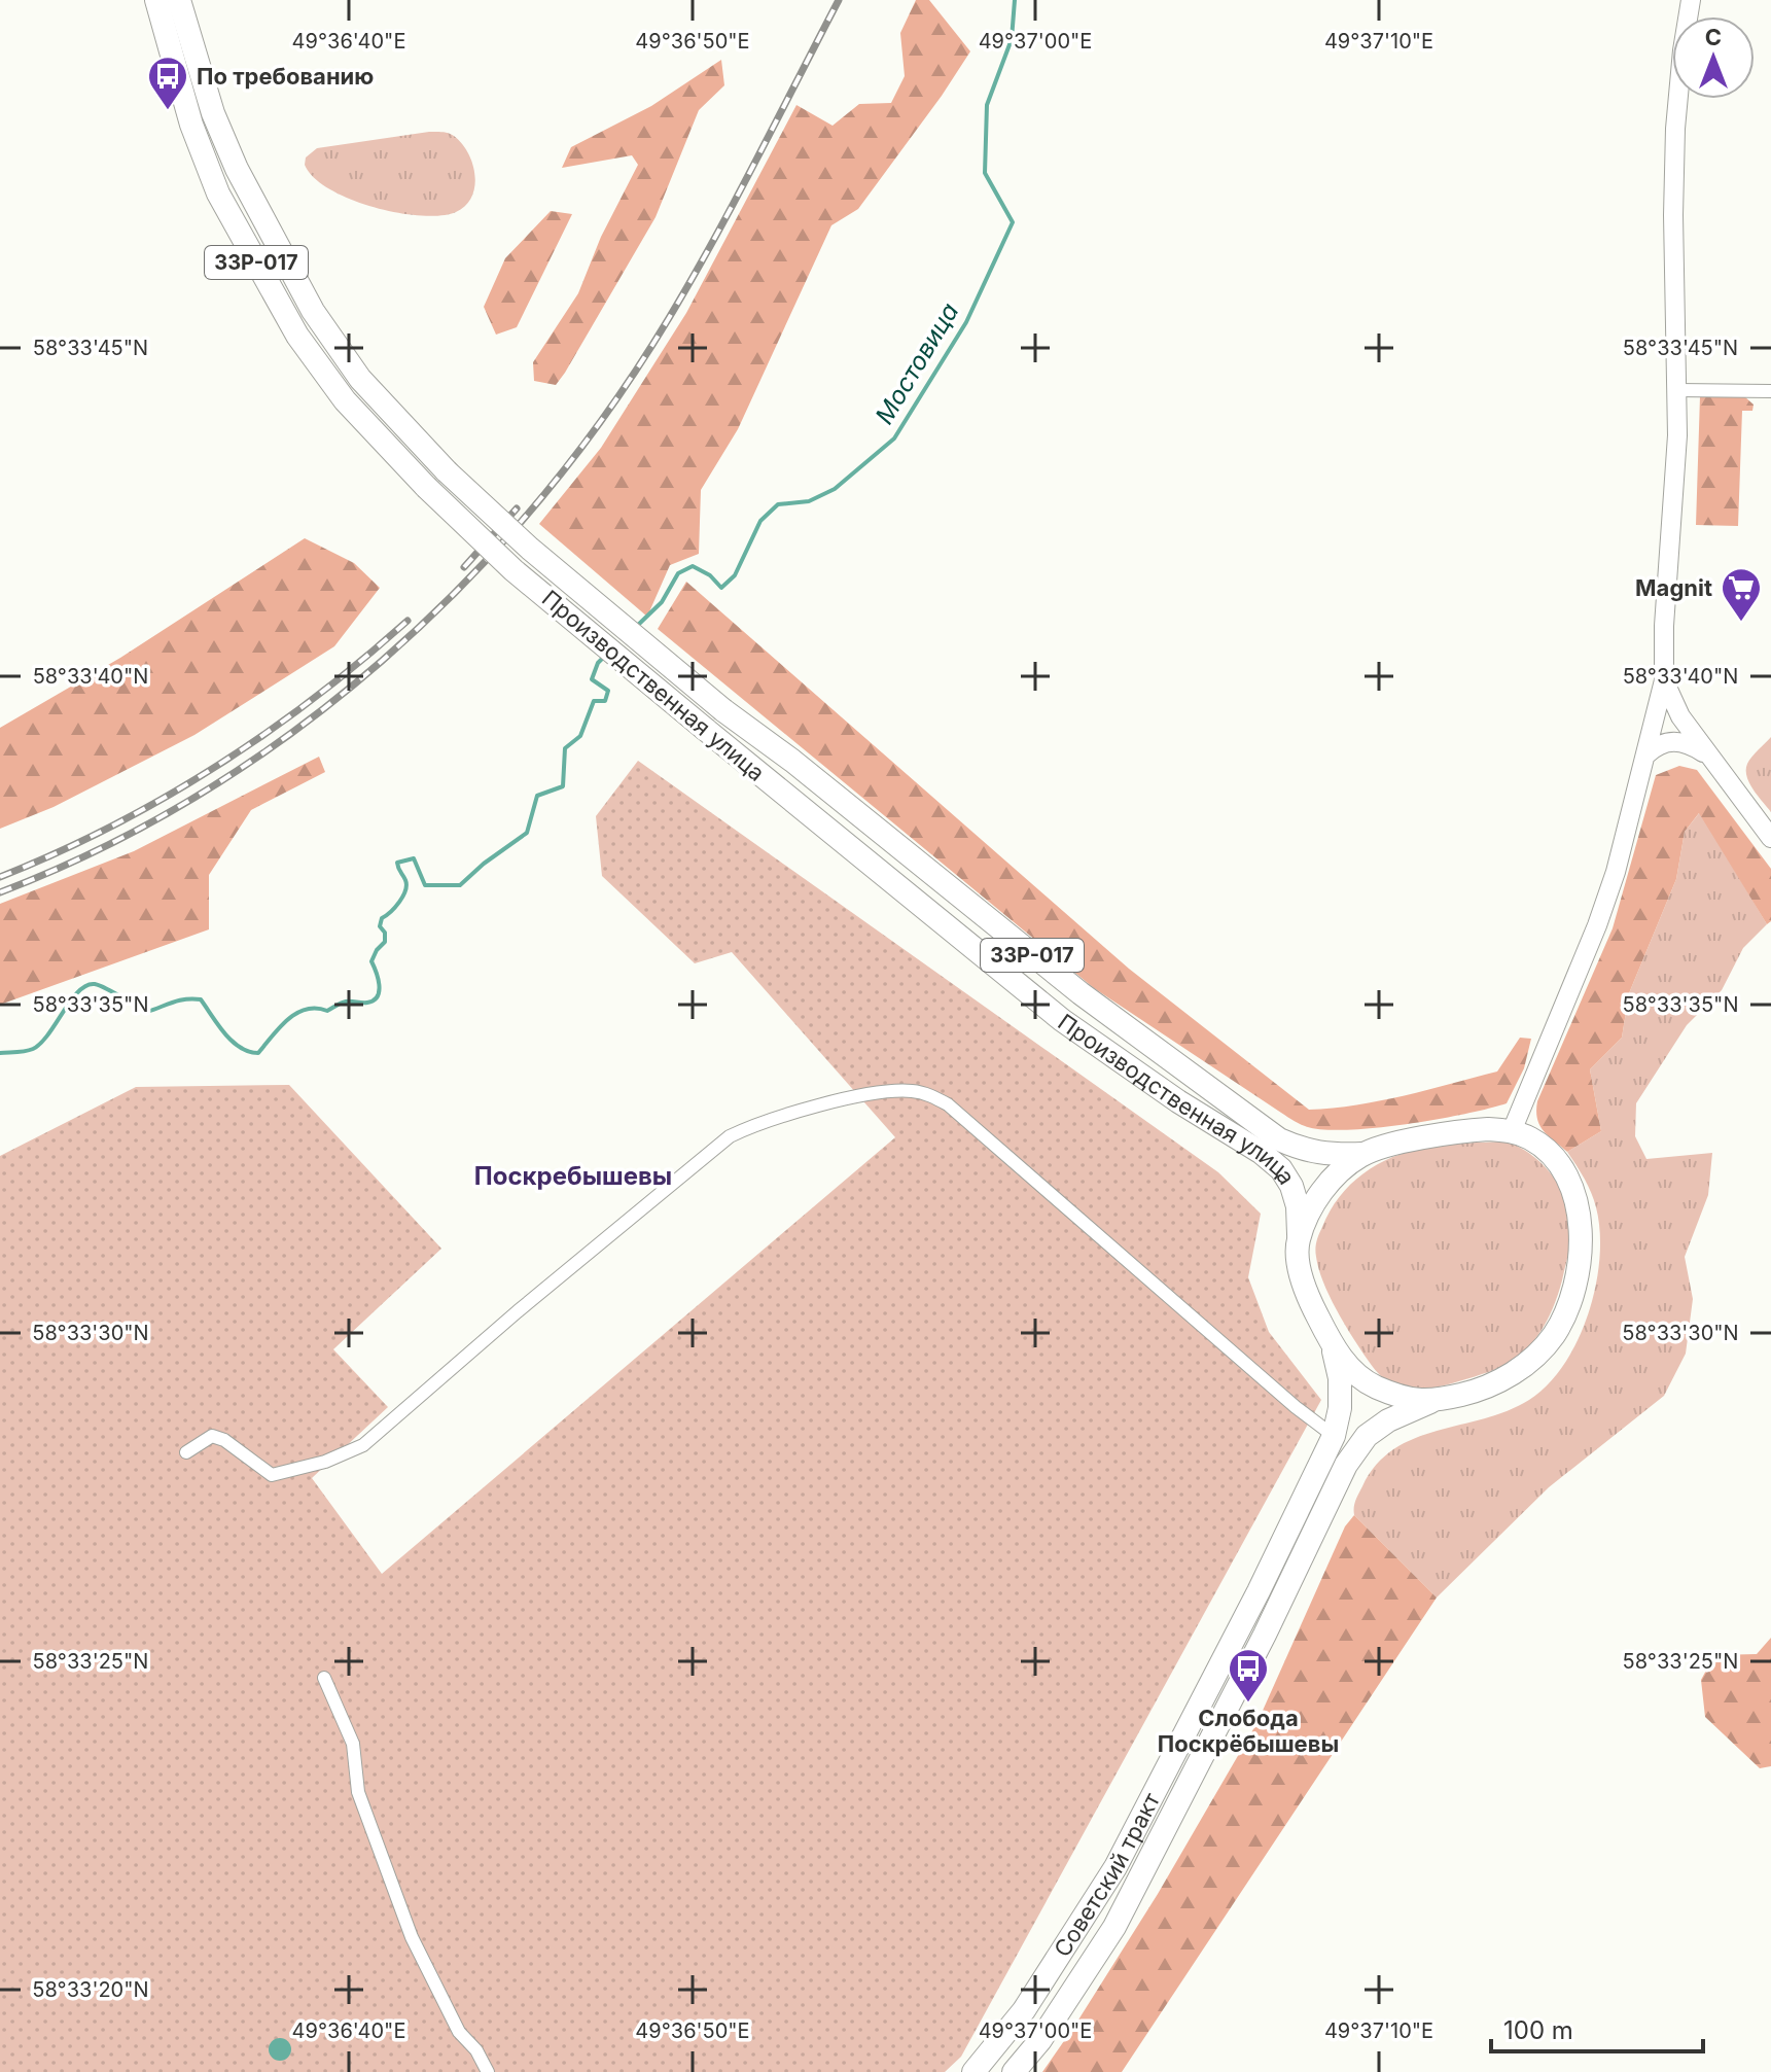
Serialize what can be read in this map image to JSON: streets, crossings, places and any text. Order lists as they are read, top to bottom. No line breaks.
{"streets":{"highway":["33Р-017","Производственная улица","Советский тракт"]},"crossings":[["33Р-017","Производственная улица"],["33Р-017","Советский тракт"],["Производственная улица","Советский тракт"]],"districts":["Поскребышевы"],"water":["Мостовица"],"places":{"bus stop":["По требованию","Слобода Поскрёбышевы"],"supermarket":["Magnit"]},"scale_bar":"100 m","north":"top","coordinates":["49°36'40\"E","49°36'50\"E","49°37'00\"E","49°37'10\"E","58°33'45\"N","58°33'40\"N","58°33'35\"N","58°33'30\"N","58°33'25\"N","58°33'20\"N"]}
